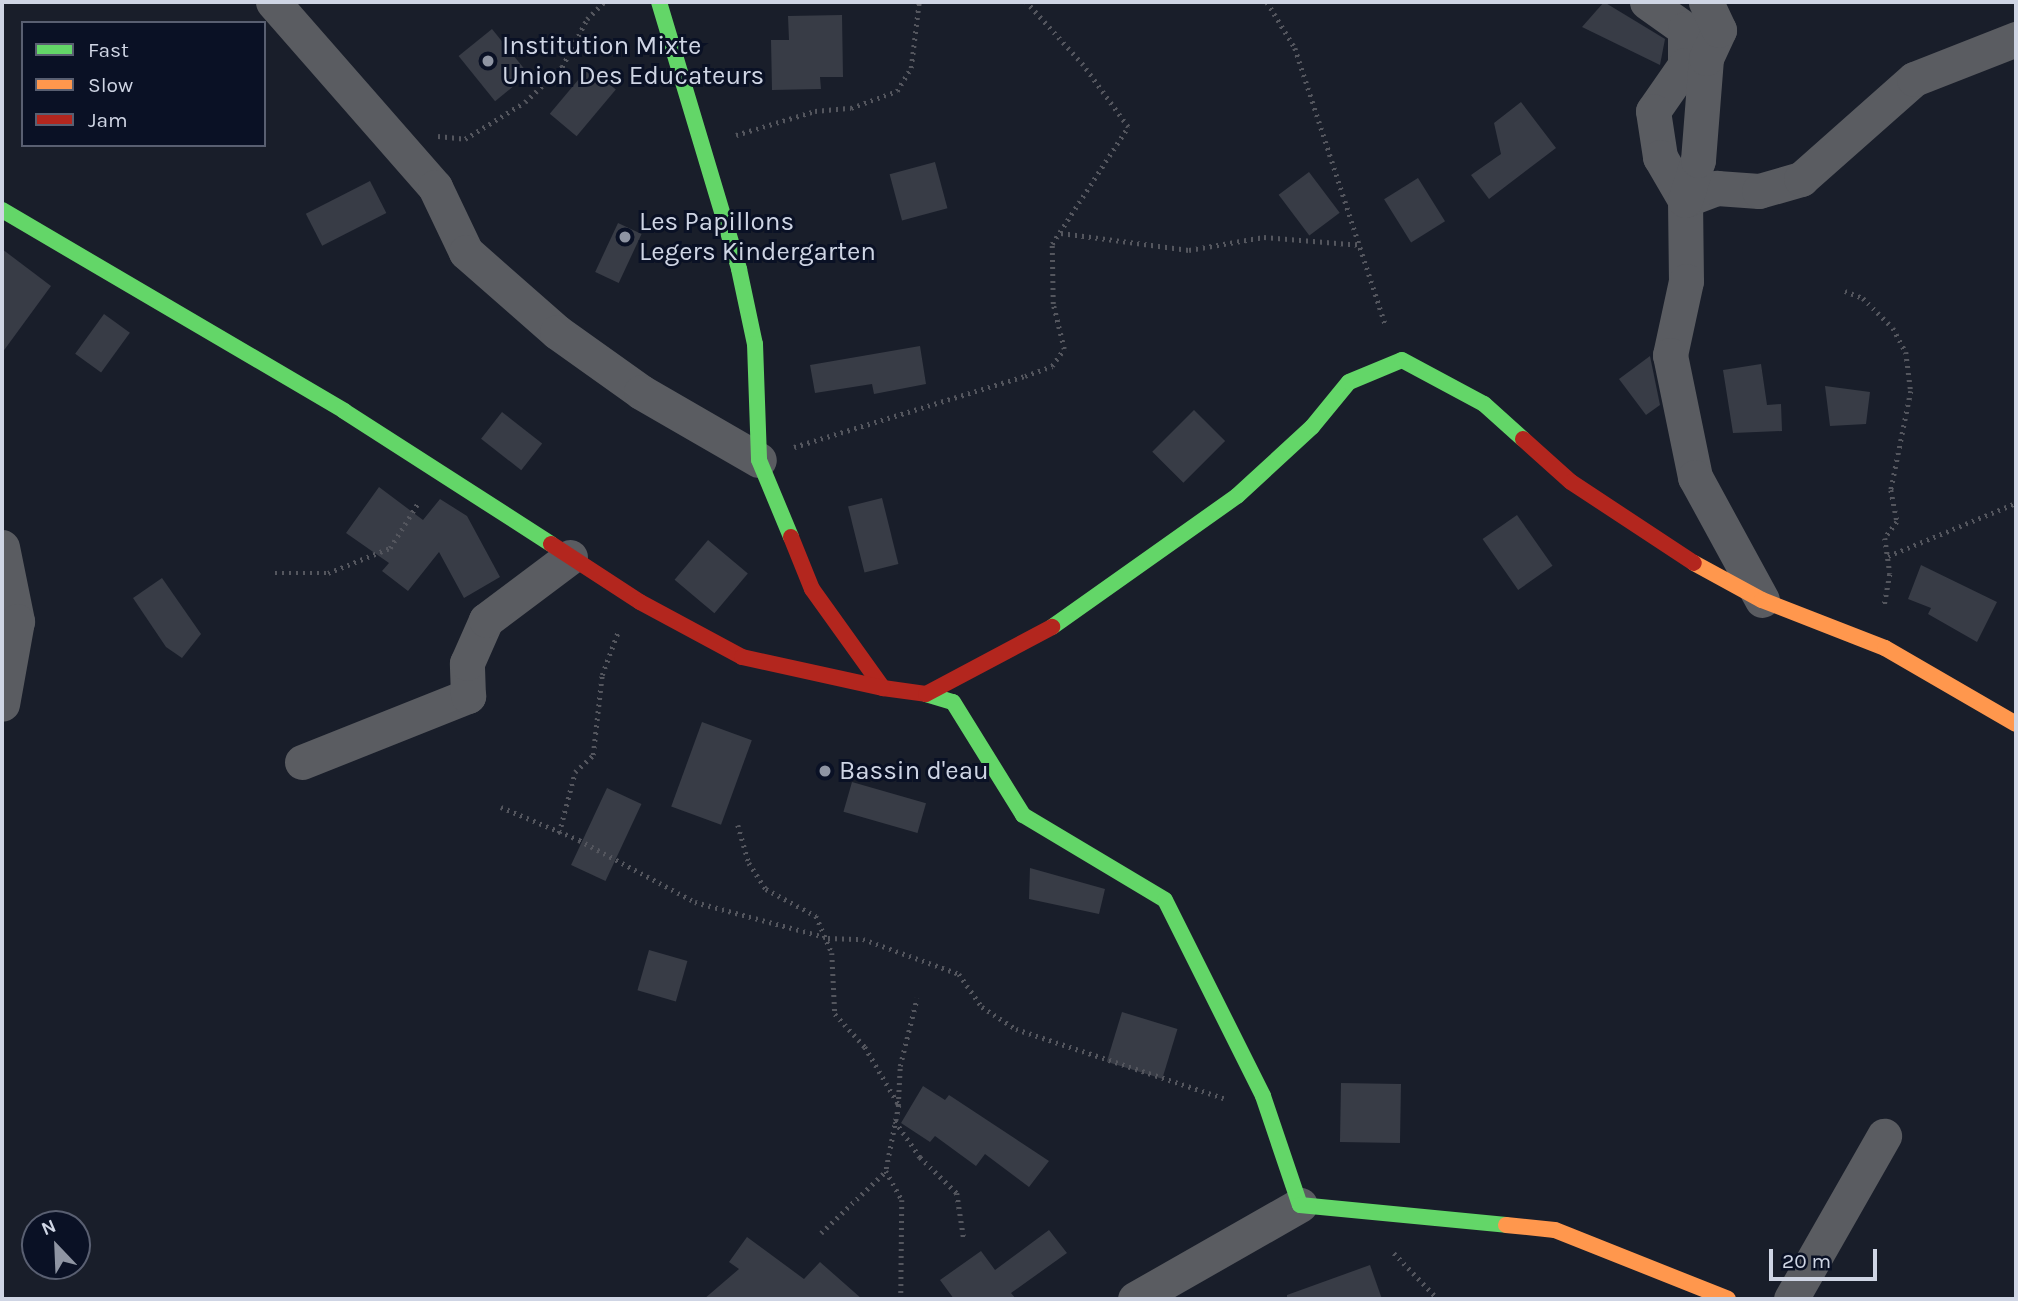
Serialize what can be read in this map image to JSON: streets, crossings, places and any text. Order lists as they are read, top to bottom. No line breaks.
{"places":["Institution Mixte Union Des Educateurs","Les Papillons Legers Kindergarten","Bassin d'eau"],"legend":["Fast","Slow","Jam"],"scale_bar":"20 m","north":"top left"}
